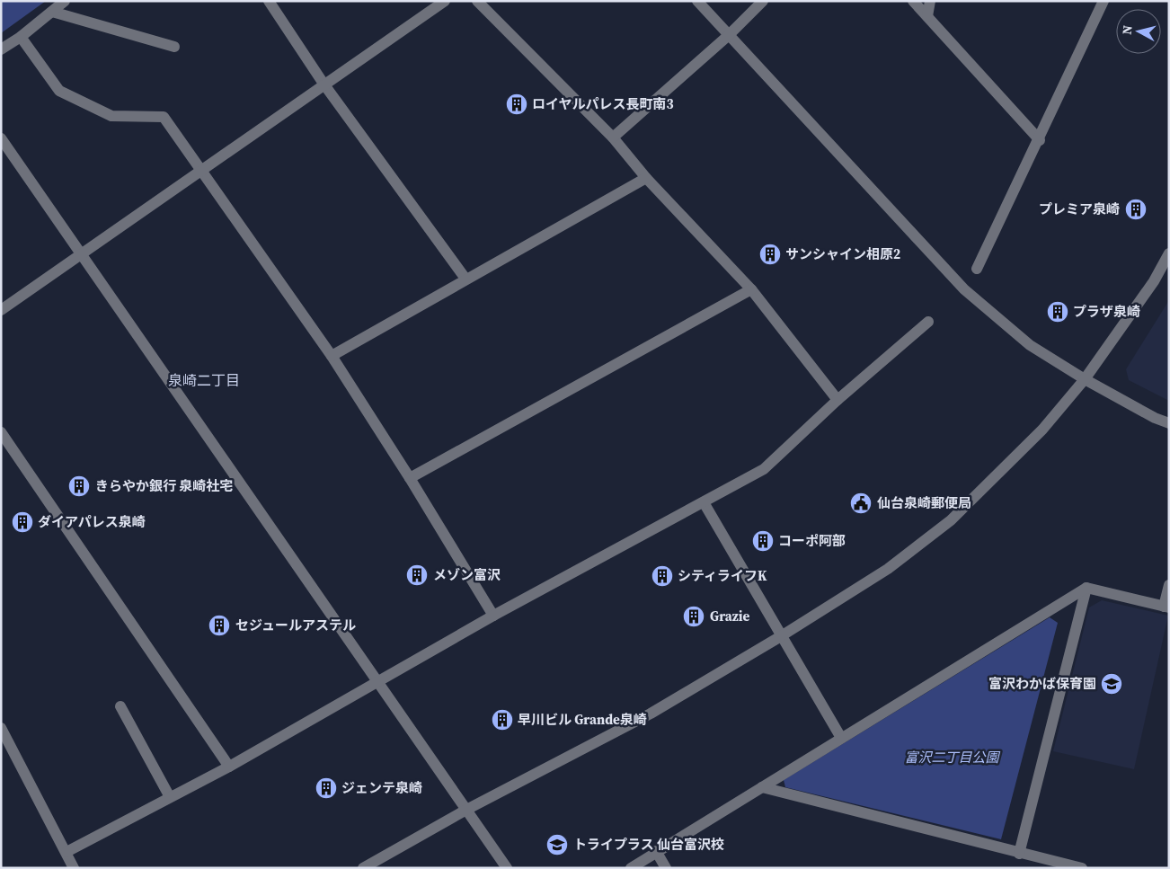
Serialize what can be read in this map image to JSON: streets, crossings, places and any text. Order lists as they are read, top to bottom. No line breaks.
{"districts":["泉崎二丁目"],"parks":["富沢二丁目公園"],"places":{"building":["ロイヤルパレス長町南3","プレミア泉崎","サンシャイン相原2","プラザ泉崎","きらやか銀行 泉崎社宅","ダイアパレス泉崎","コーポ阿部","メゾン富沢","シティライフK","Grazie","セジュールアステル","早川ビル Grande泉崎","ジェンテ泉崎"],"public building":["仙台泉崎郵便局"],"school or university":["富沢わかば保育園","トライプラス 仙台富沢校"]},"north":"left"}
